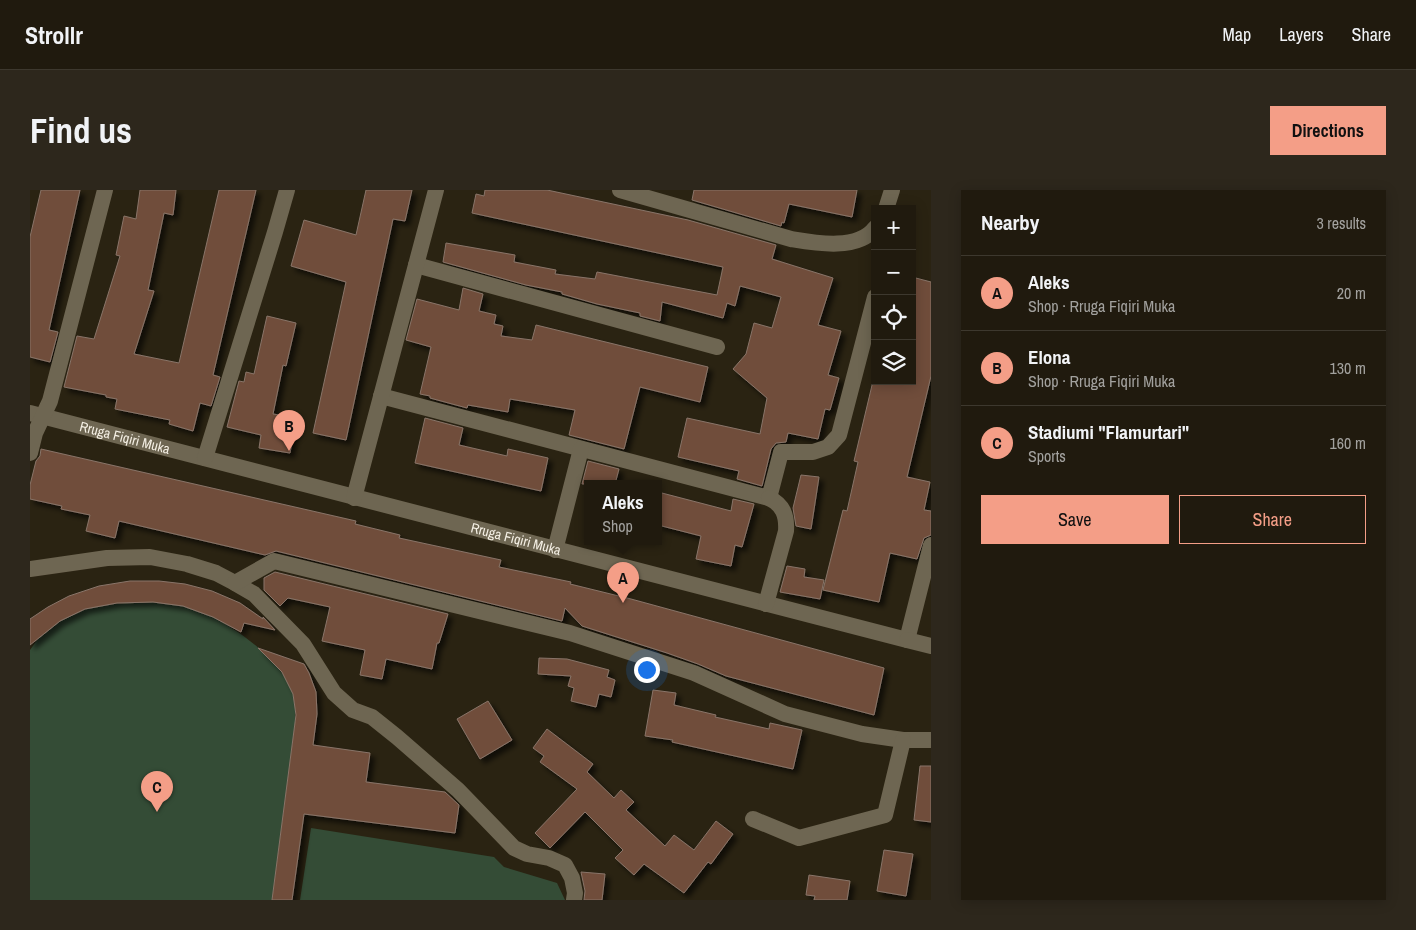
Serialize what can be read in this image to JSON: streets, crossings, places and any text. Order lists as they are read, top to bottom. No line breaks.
{"streets":{"street":["Rruga Fiqiri Muka"]},"page":{"header":"Strollr","nav":["Map","Layers","Share"],"buttons":["Directions",["Save","Share"]],"title":"Find us","heading":["Nearby","3 results"],"map_buttons":["+","−"],"list":[{"mark":"A","name":"Aleks","note":"Shop · Rruga Fiqiri Muka","value":"20 m"},{"mark":"B","name":"Elona","note":"Shop · Rruga Fiqiri Muka","value":"130 m"},{"mark":"C","name":"Stadiumi \"Flamurtari\"","note":"Sports","value":"160 m"}],"pins":["B","A","C"],"popup":["Aleks","Shop"]}}
